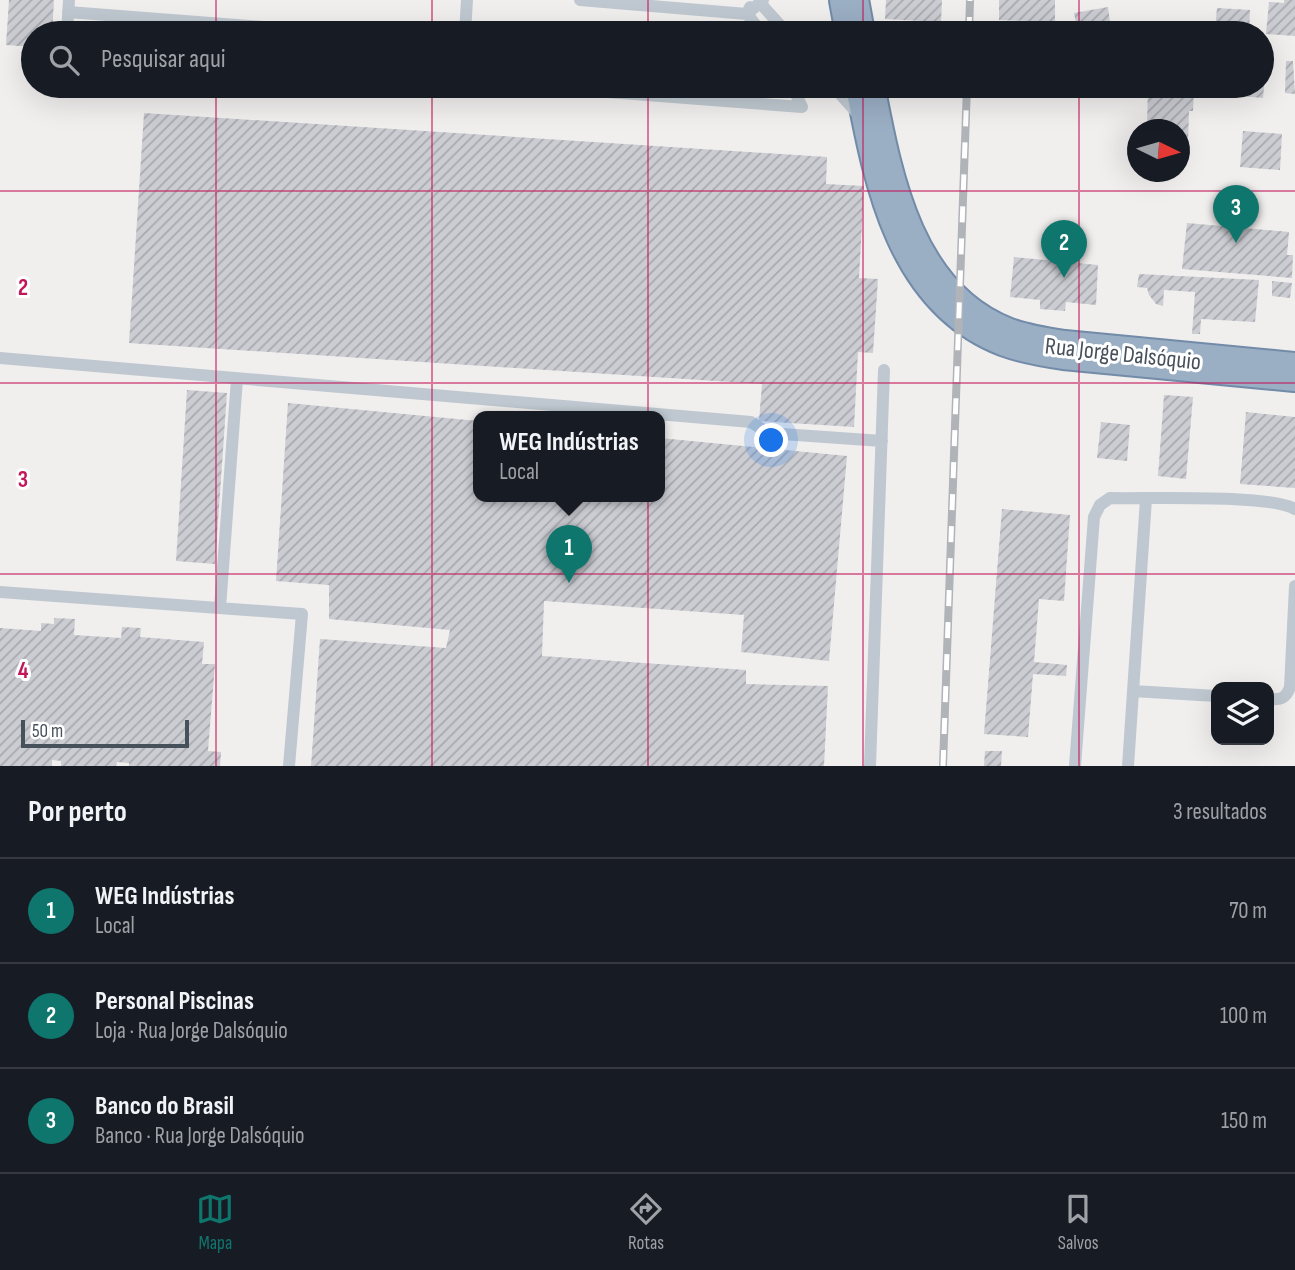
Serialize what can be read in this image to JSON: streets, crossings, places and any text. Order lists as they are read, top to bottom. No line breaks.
{"streets":{"highway":["Rua Jorge Dalsóquio"]},"scale_bar":"50 m","north":"right","page":{"search":"Pesquisar aqui","pins":["3","2","1"],"popup":["WEG Indústrias","Local"],"scale":"50 m","heading":["Por perto","3 resultados"],"list":[{"mark":"1","name":"WEG Indústrias","note":"Local","value":"70 m"},{"mark":"2","name":"Personal Piscinas","note":"Loja · Rua Jorge Dalsóquio","value":"100 m"},{"mark":"3","name":"Banco do Brasil","note":"Banco · Rua Jorge Dalsóquio","value":"150 m"}],"nav":["Mapa","Rotas","Salvos"]},"grid":{"rows":["2","3","4"]}}
